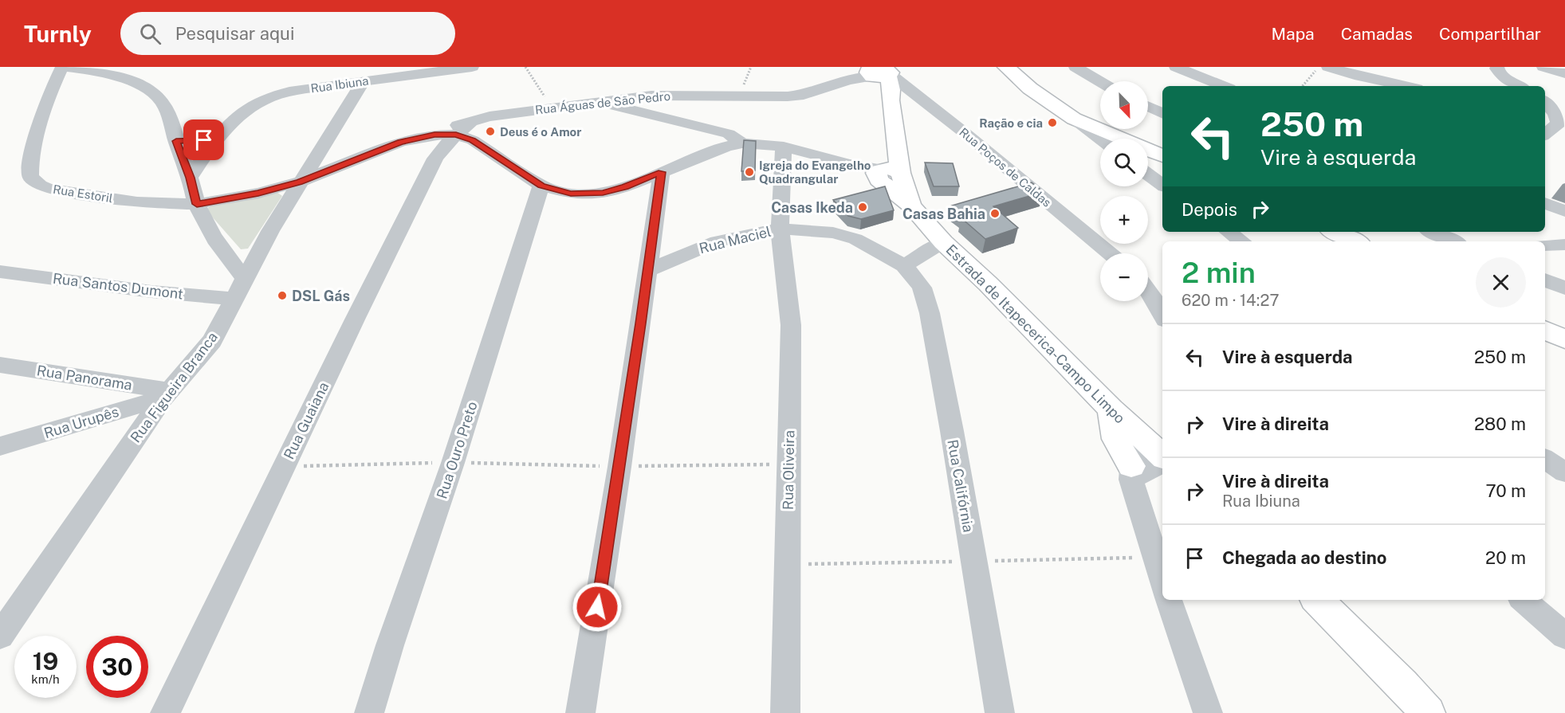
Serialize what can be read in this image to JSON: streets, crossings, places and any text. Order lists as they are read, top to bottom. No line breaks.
{"streets":{"main road":["Estrada de Itapecerica-Campo Limpo"],"street":["Rua Ibiuna","Rua Águas de São Pedro","Rua Poços de Caldas","Rua Estoril","Rua Maciel","Rua Santos Dumont","Rua Panorama","Rua Figueira Branca","Rua Guaiana","Rua Urupês","Rua Ouro Preto","Rua Oliveira","Rua Califórnia"]},"crossings":[["Rua Ibiuna","Rua Figueira Branca"],["Rua Águas de São Pedro","Rua Poços de Caldas"],["Rua Águas de São Pedro","Rua Estoril"],["Rua Águas de São Pedro","Rua Figueira Branca"],["Rua Águas de São Pedro","Rua Guaiana"],["Rua Maciel","Rua Oliveira"],["Rua Maciel","Rua Califórnia"],["Rua Santos Dumont","Rua Figueira Branca"],["Estrada de Itapecerica-Campo Limpo","Rua Oliveira"],["Rua Panorama","Rua Figueira Branca"],["Rua Panorama","Rua Urupês"],["Rua Figueira Branca","Rua Urupês"]],"places":["Ração e cia","Deus é o Amor","Igreja do Evangelho Quadrangular","Casas Ikeda","Casas Bahia","DSL Gás"],"north":"bottom right","page":{"header":"Turnly","search":"Pesquisar aqui","nav":["Mapa","Camadas","Compartilhar"],"map_buttons":["+","−"],"turn":["250 m","Vire à esquerda"],"then":"Depois","heading":["2 min","620 m · 14:27"],"list":[{"name":"Vire à esquerda","value":"250 m"},{"name":"Vire à direita","value":"280 m"},{"name":"Vire à direita","note":"Rua Ibiuna","value":"70 m"},{"name":"Chegada ao destino","value":"20 m"}],"speed":"19 km/h","limit":"30"}}
